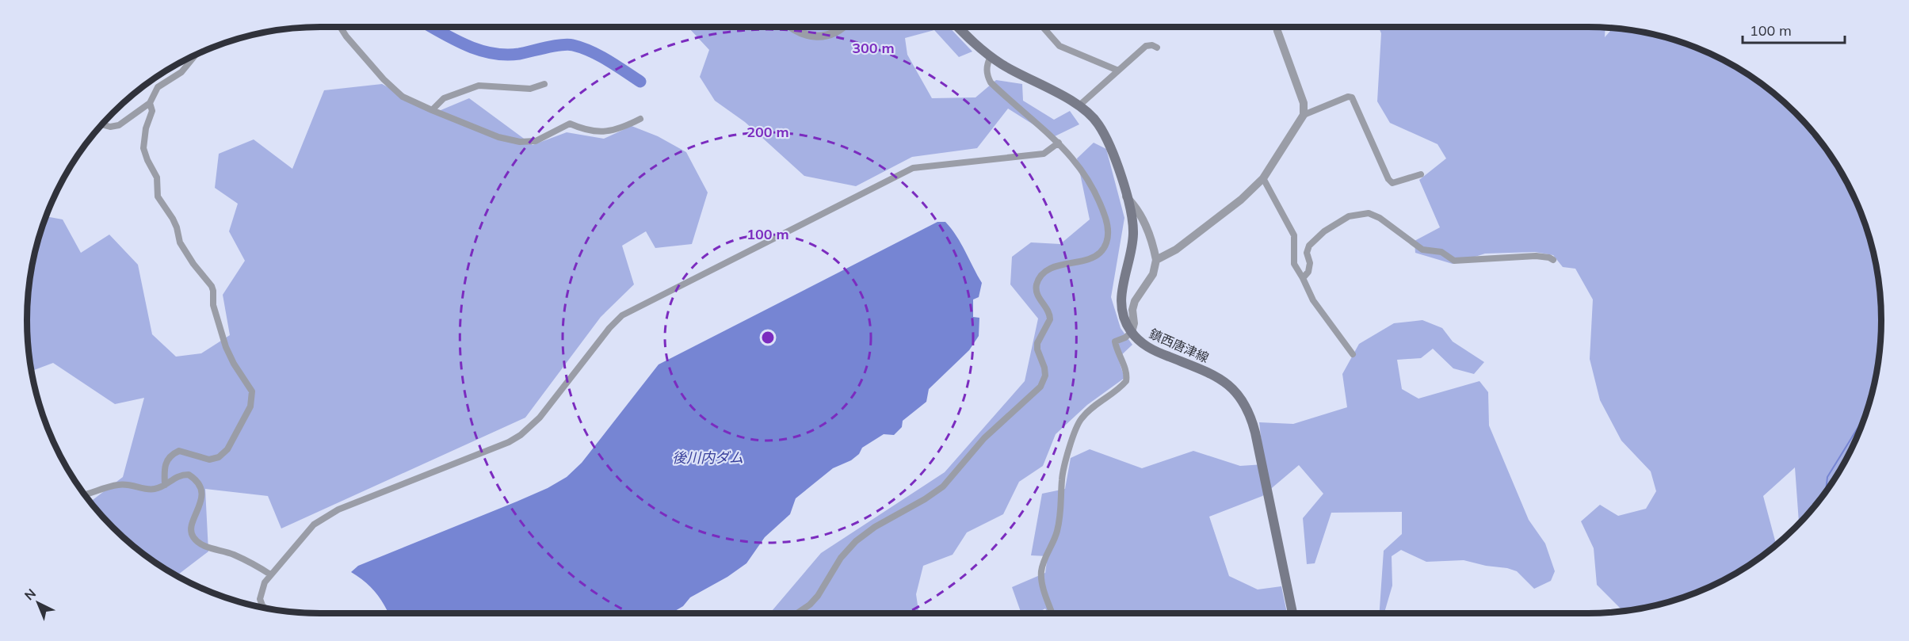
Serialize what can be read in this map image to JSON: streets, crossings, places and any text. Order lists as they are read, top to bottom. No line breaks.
{"streets":{"main road":["鎮西唐津線"]},"water":["後川内ダム"],"scale_bar":"100 m","north":"top left","rings":["300 m","200 m","100 m"]}
